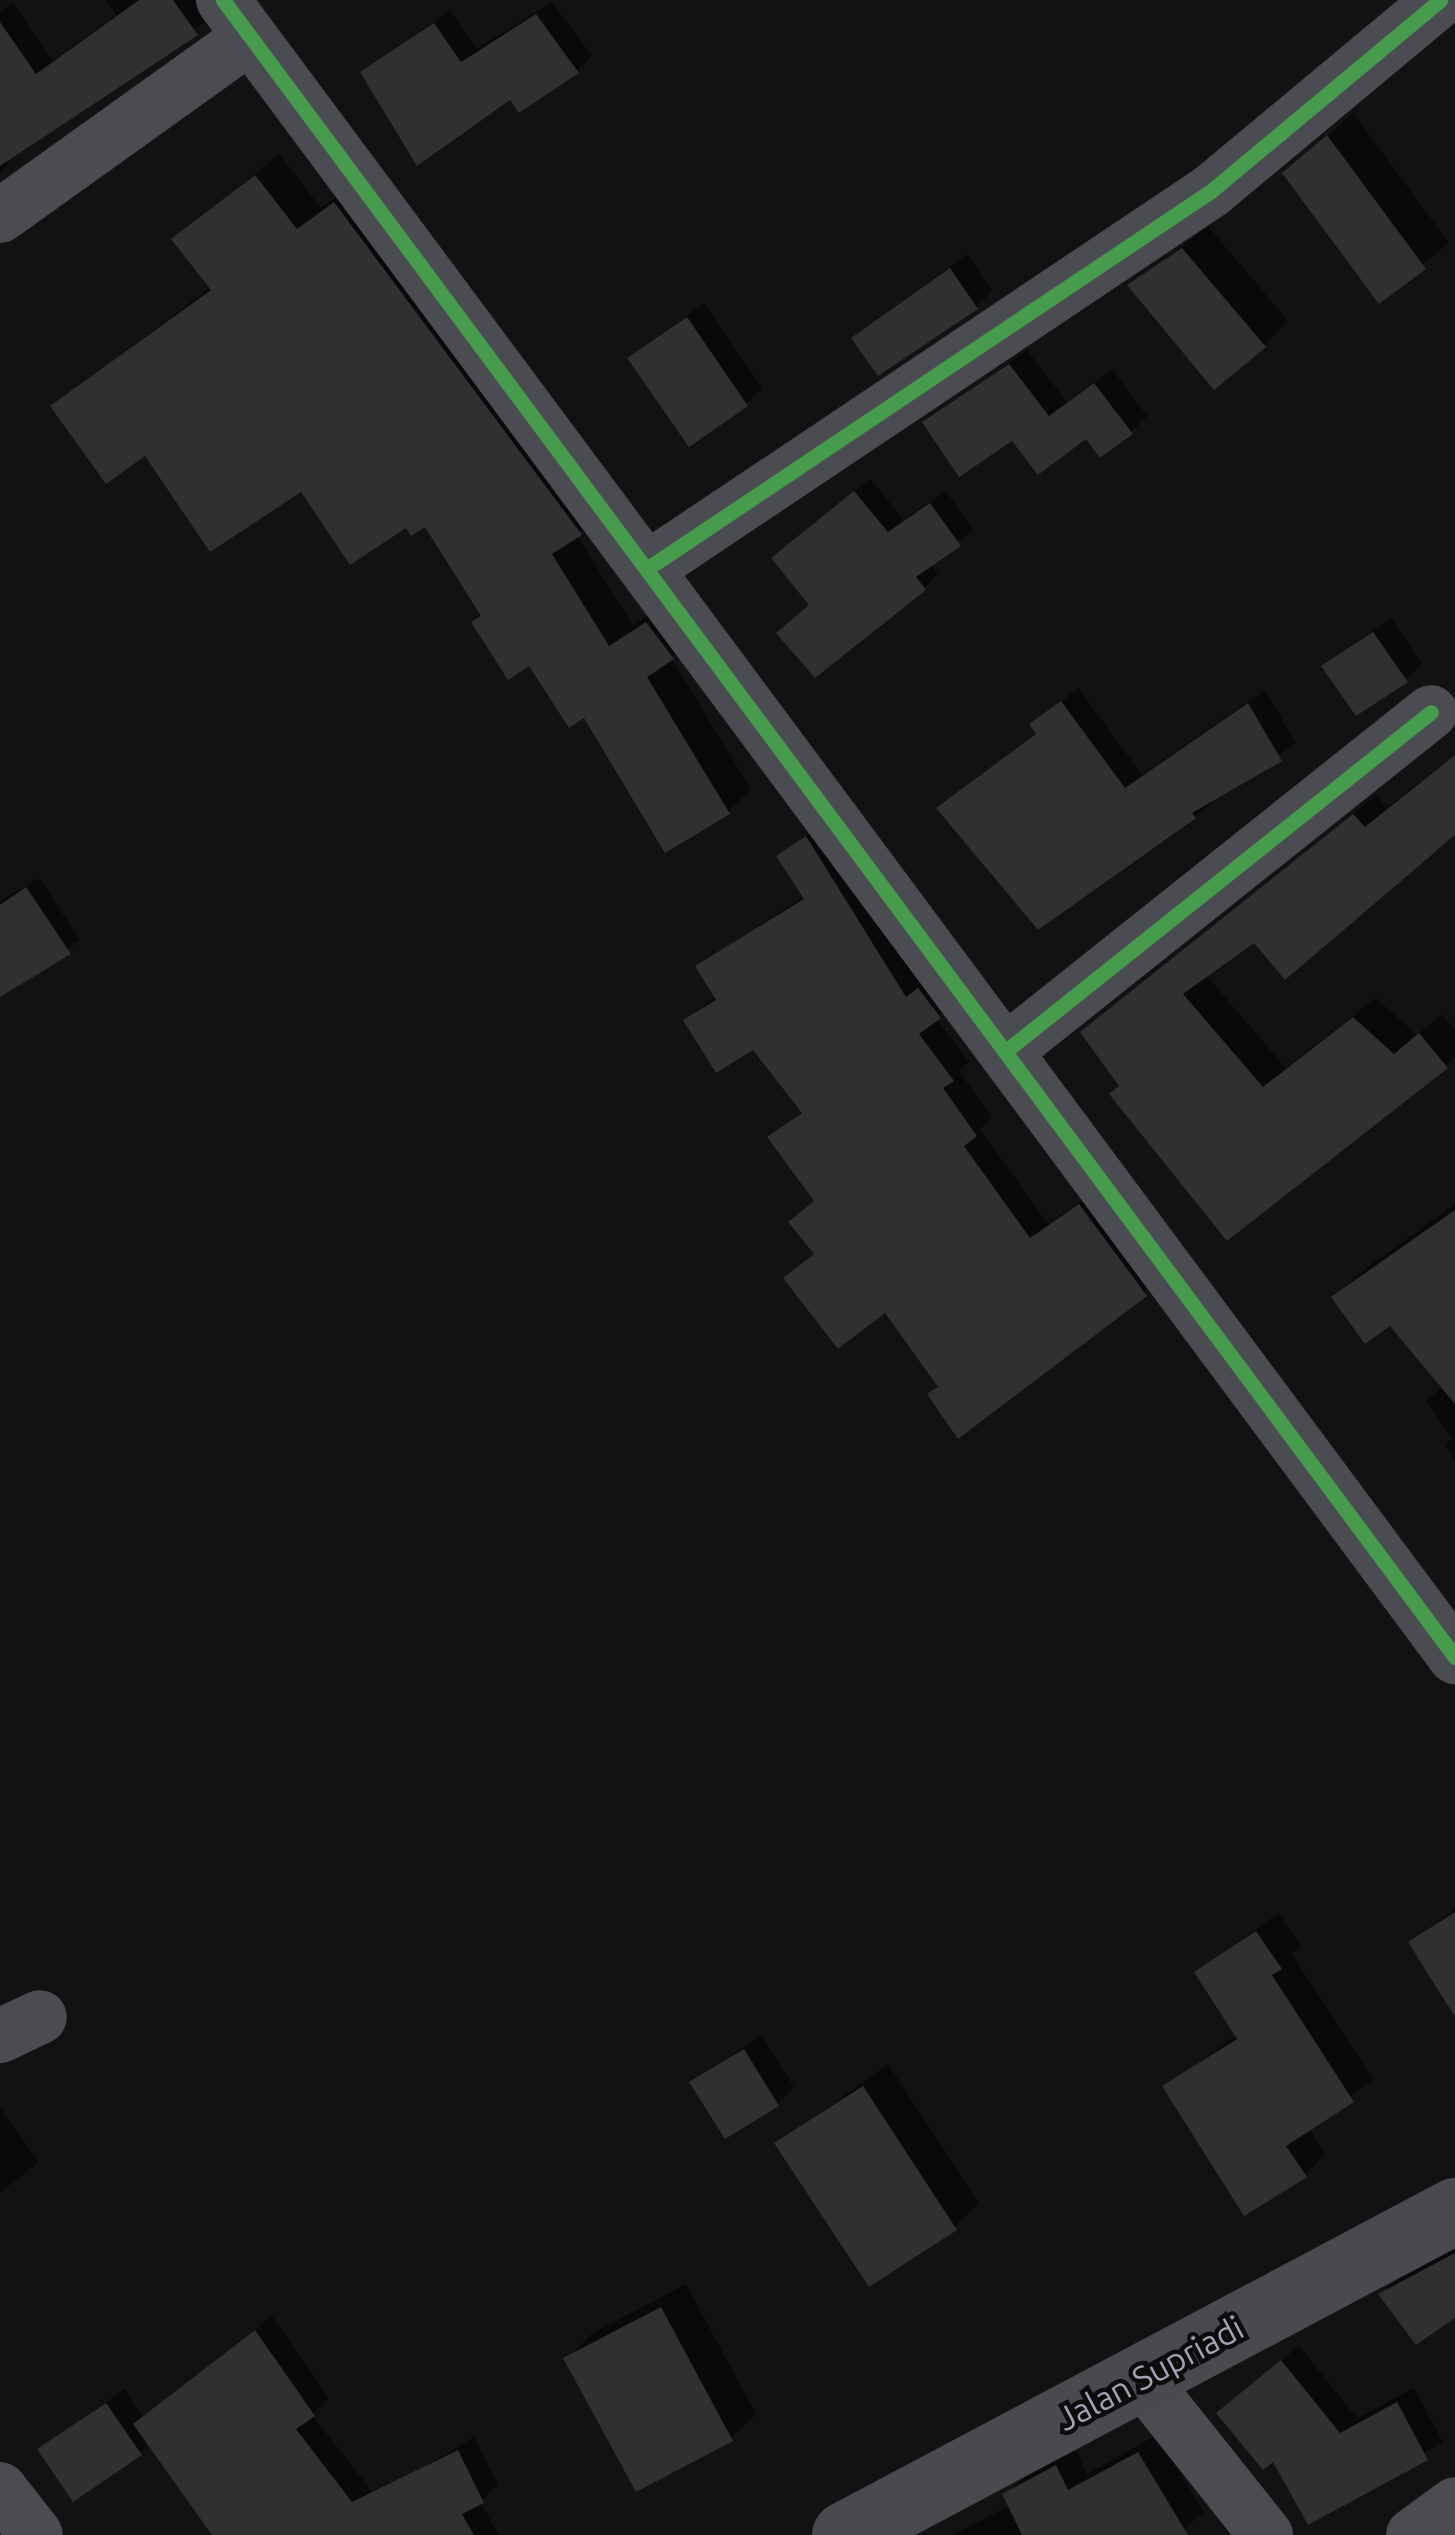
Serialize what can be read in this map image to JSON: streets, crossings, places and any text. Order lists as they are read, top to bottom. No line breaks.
{"streets":{"main road":["Jalan Supriadi"]}}
